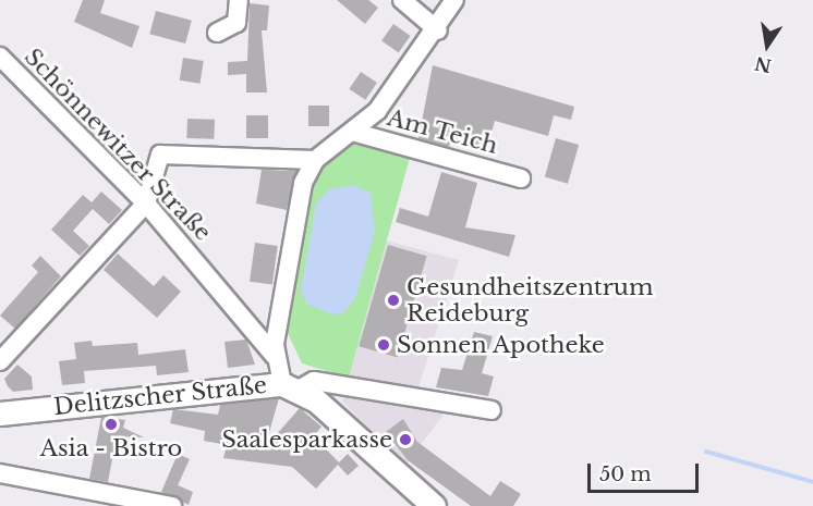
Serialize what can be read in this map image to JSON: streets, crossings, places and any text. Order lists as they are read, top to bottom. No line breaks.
{"streets":{"main road":["Delitzscher Straße"],"street":["Am Teich","Schönnewitzer Straße"]},"places":["Gesundheitszentrum Reideburg","Sonnen Apotheke","Asia - Bistro","Saalesparkasse"],"scale_bar":"50 m","north":"bottom"}
